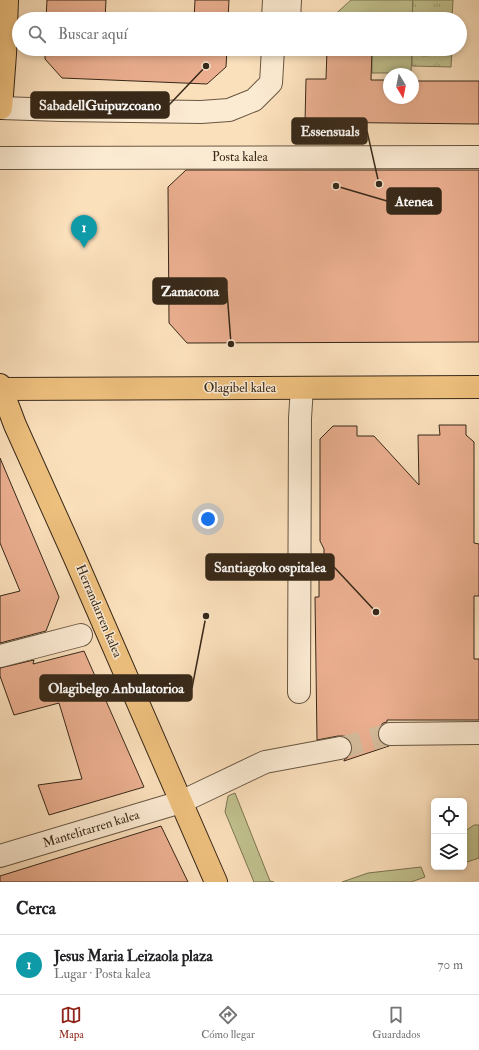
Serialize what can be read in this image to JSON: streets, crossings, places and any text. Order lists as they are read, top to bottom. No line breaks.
{"streets":{"main road":["Olagibel kalea","Herrandarren kalea"],"street":["Posta kalea","Mantelitarren kalea"]},"crossings":[["Olagibel kalea","Herrandarren kalea"],["Herrandarren kalea","Mantelitarren kalea"]],"places":["SabadellGuipuzcoano","Essensuals","Atenea","Zamacona","Santiagoko ospitalea","Olagibelgo Anbulatorioa"],"north":"bottom","page":{"search":"Buscar aquí","pins":"1","heading":"Cerca","list":[{"mark":"1","name":"Jesus Maria Leizaola plaza","note":"Lugar · Posta kalea","value":"70 m"}],"nav":["Mapa","Cómo llegar","Guardados"]}}
